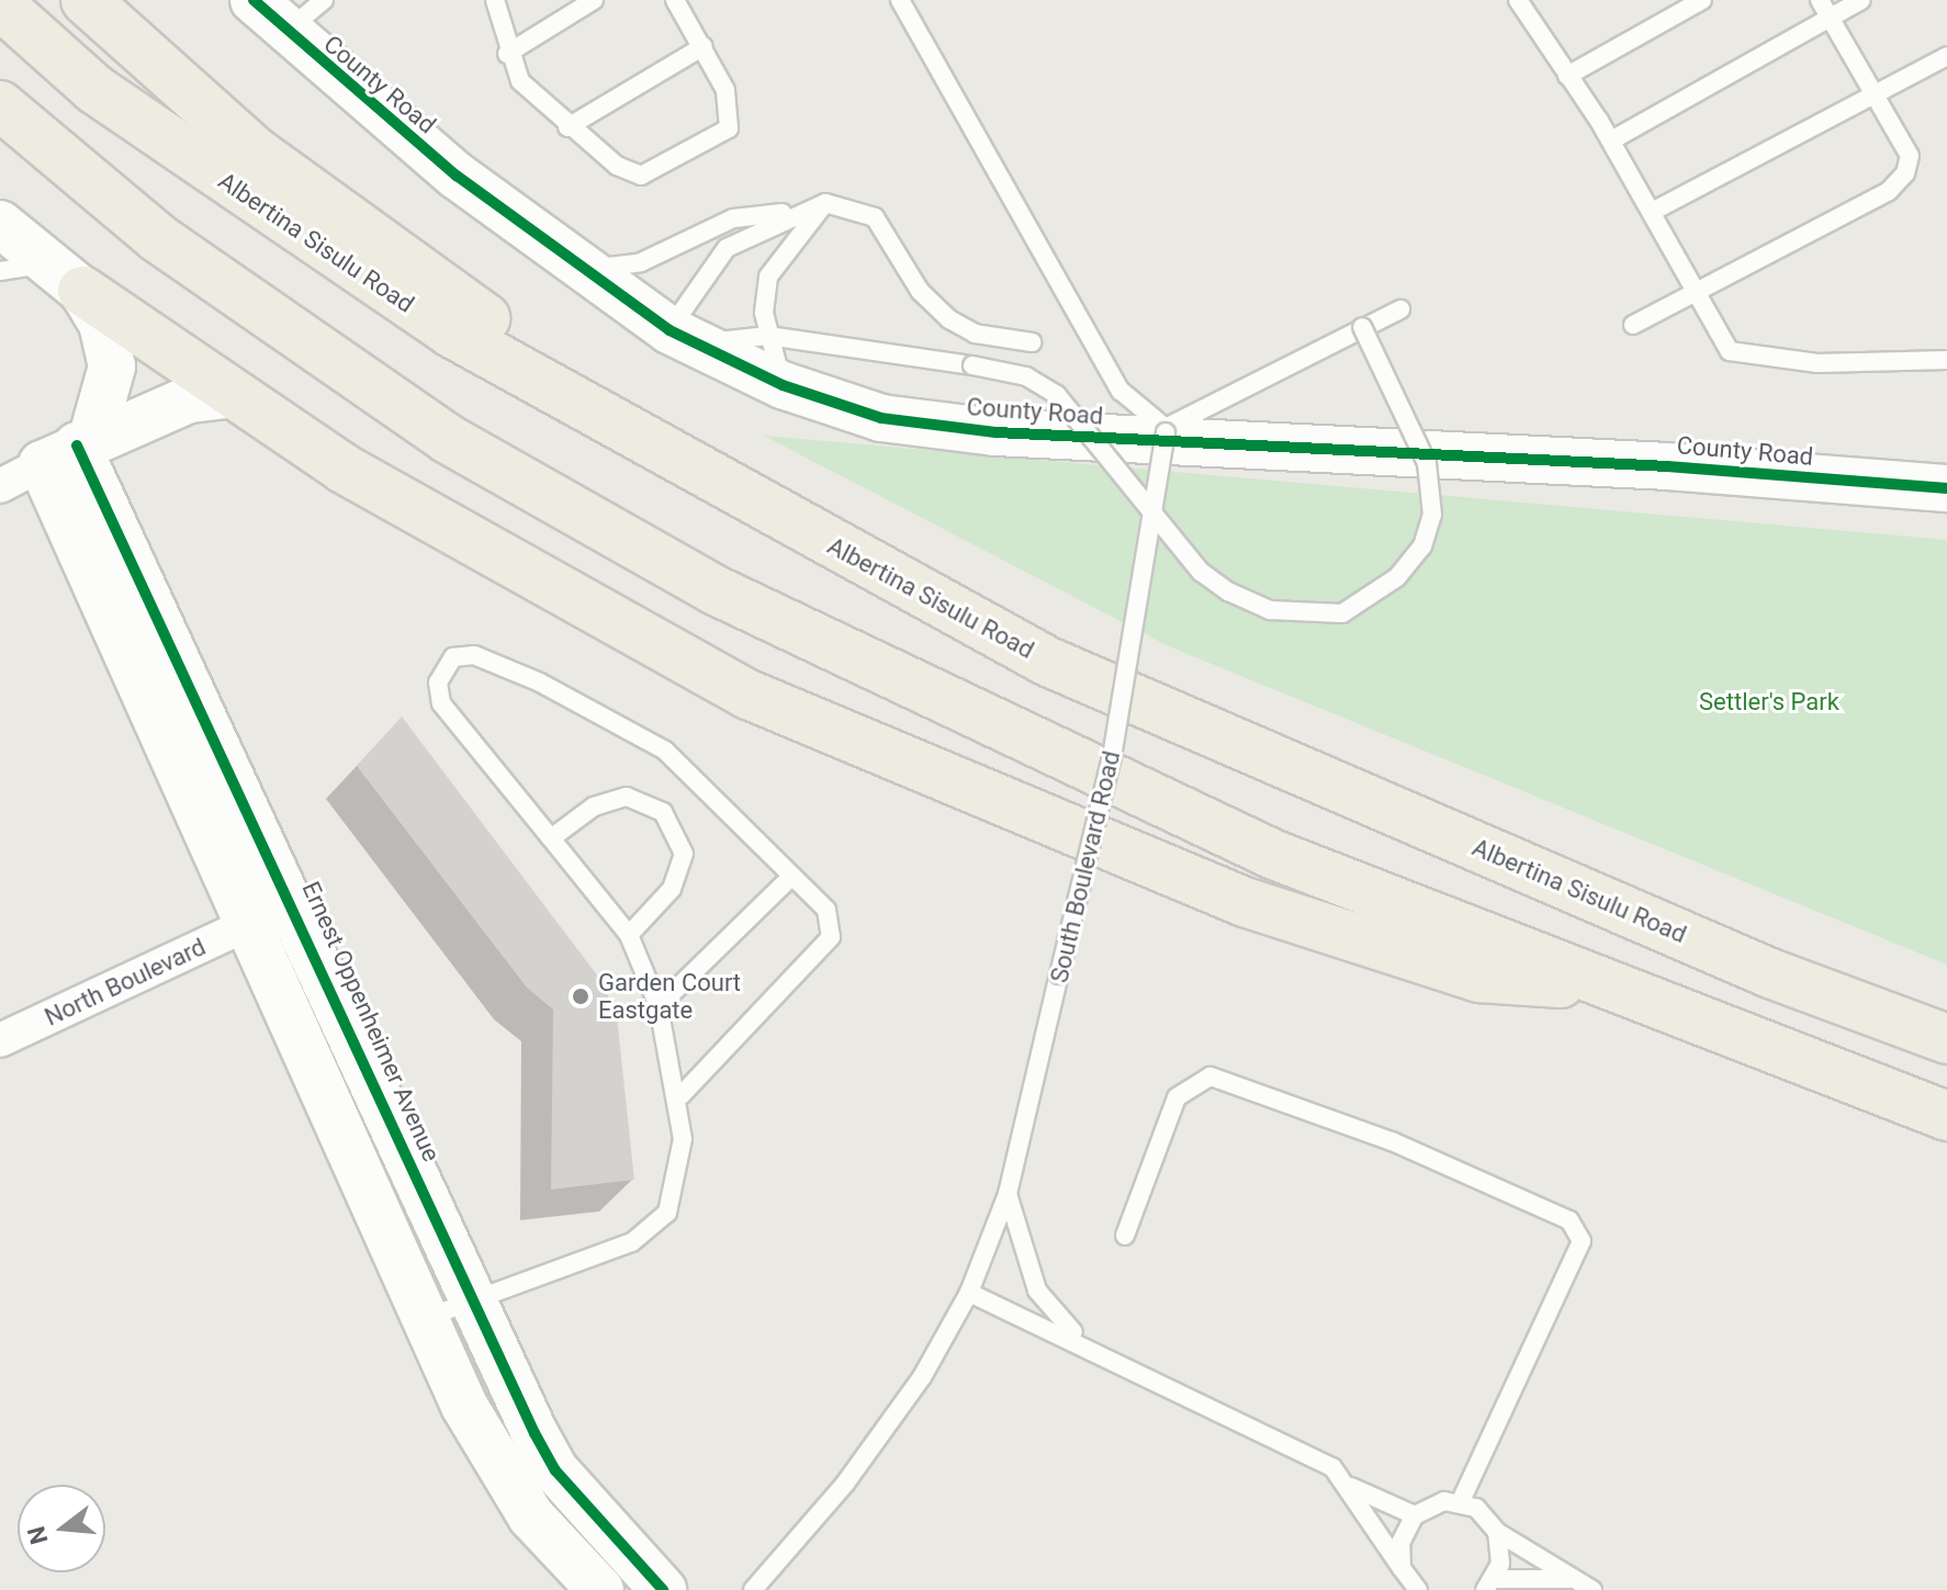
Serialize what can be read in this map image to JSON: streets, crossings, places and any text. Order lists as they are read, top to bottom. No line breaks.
{"streets":{"highway":["Albertina Sisulu Road"],"street":["County Road","North Boulevard","Ernest Oppenheimer Avenue"],"lane":["South Boulevard Road"]},"parks":["Settler's Park"],"places":["Garden Court Eastgate"],"north":"left"}
